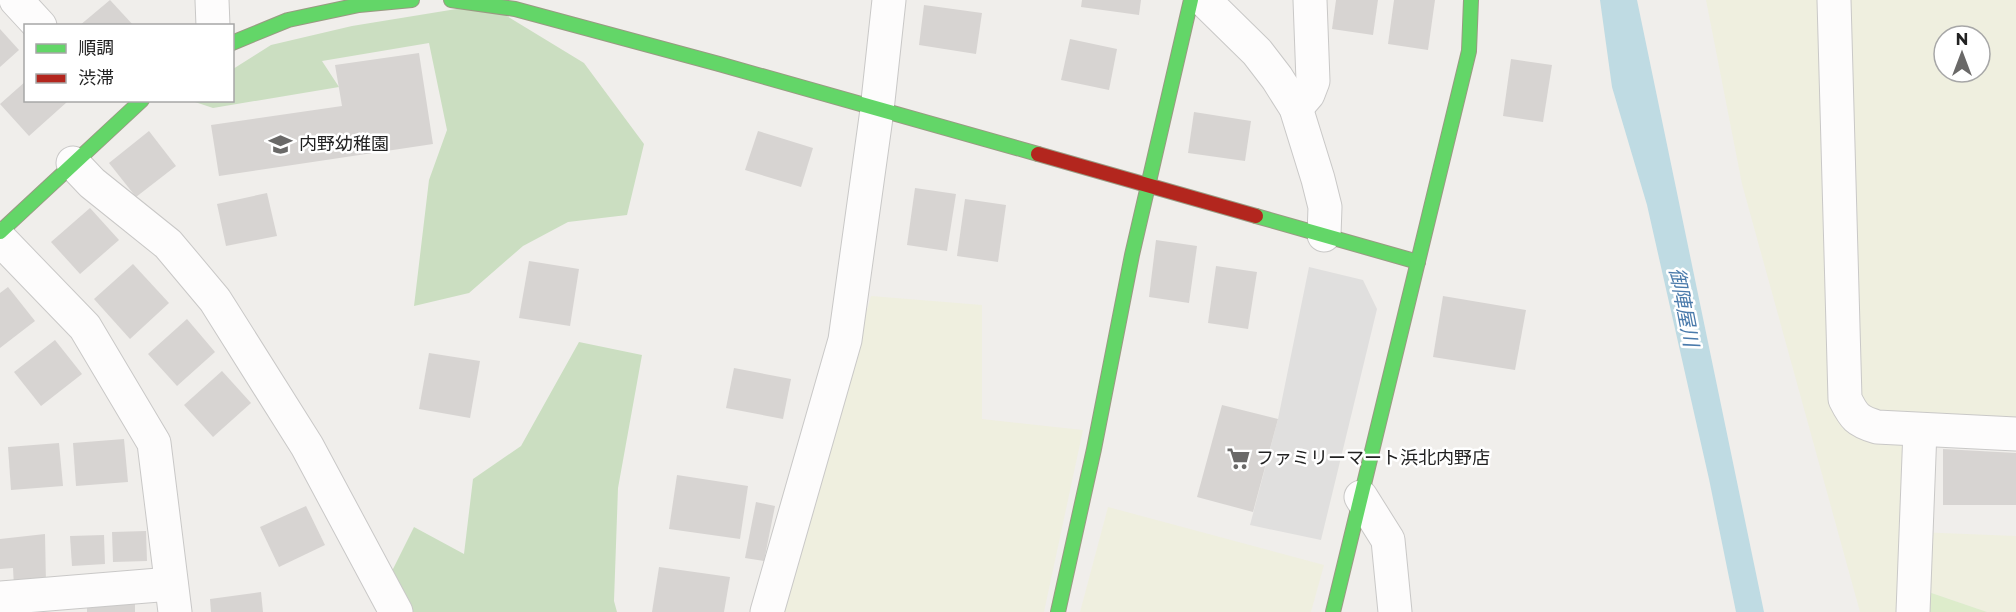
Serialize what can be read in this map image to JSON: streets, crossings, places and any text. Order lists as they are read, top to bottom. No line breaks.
{"water":["御陣屋川"],"places":{"school or university":["内野幼稚園"],"supermarket":["ファミリーマート浜北内野店"]},"legend":["順調","渋滞"],"north":"top"}
